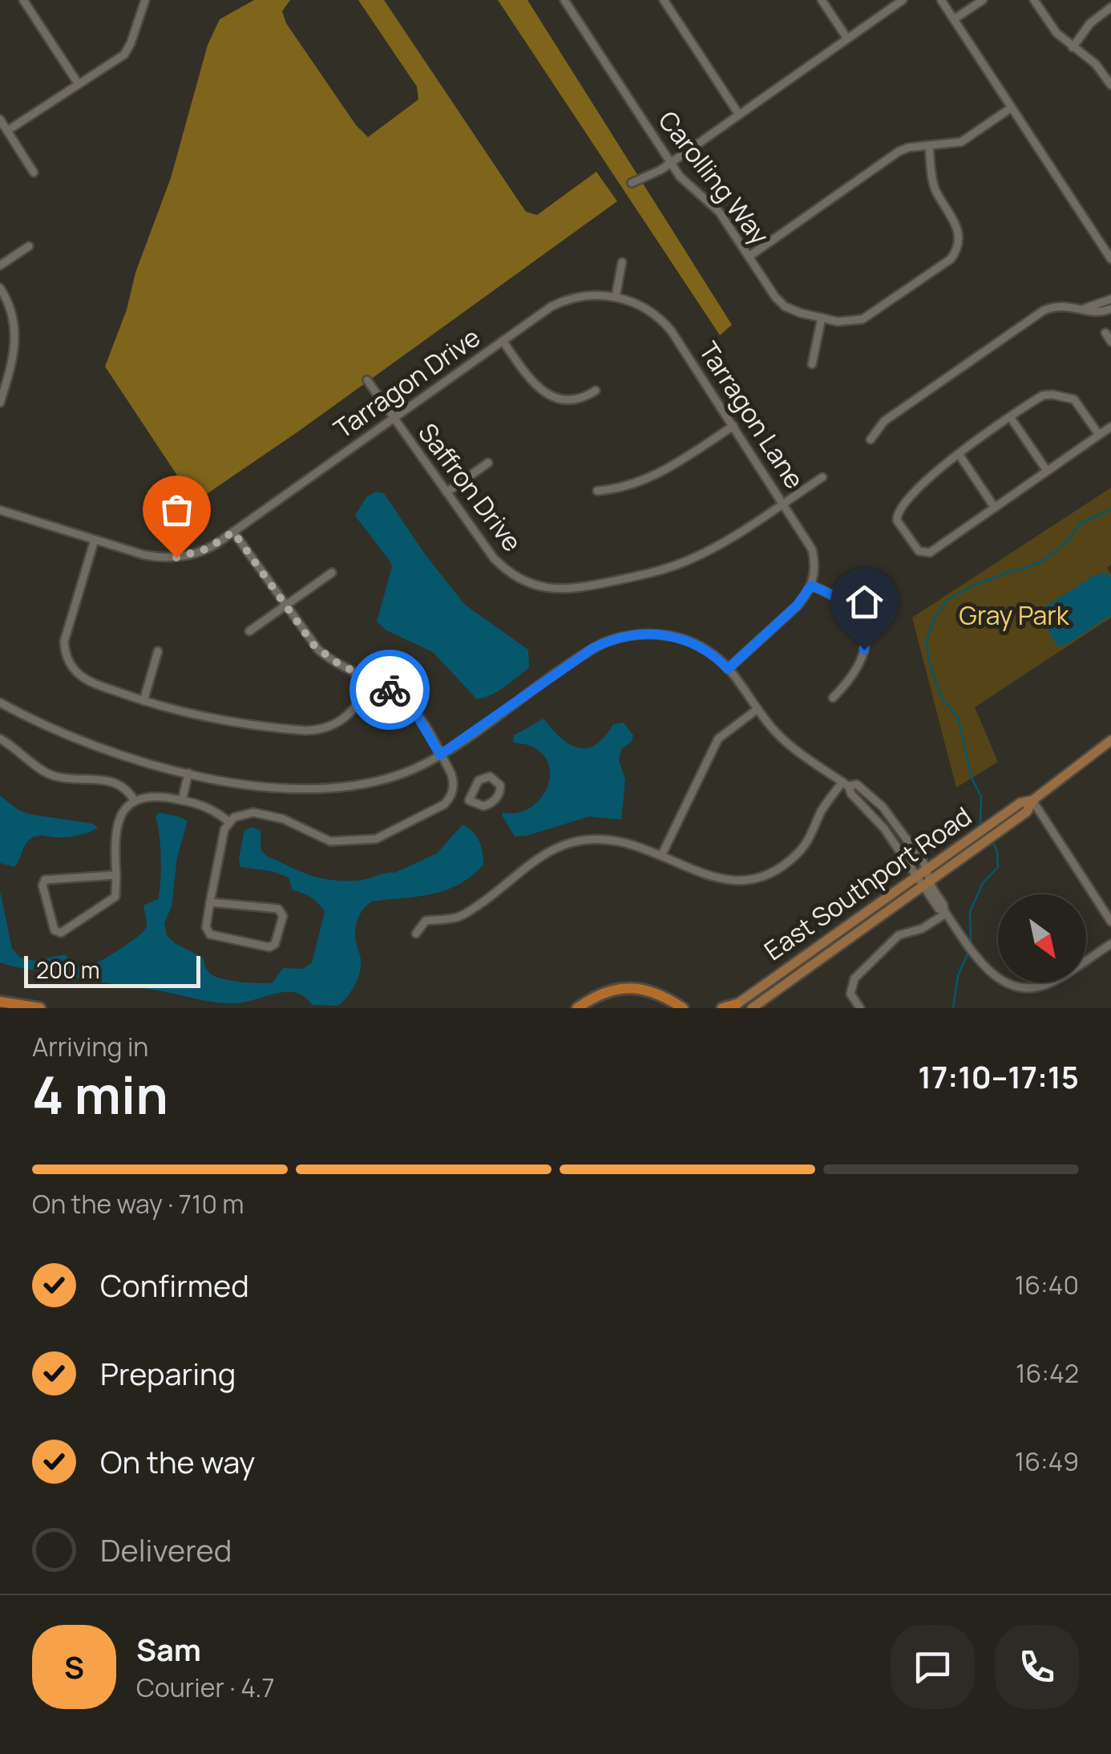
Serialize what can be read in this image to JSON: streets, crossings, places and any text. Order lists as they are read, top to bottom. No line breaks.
{"streets":{"main road":["East Southport Road"],"street":["Carolling Way","Tarragon Drive","Tarragon Lane","Saffron Drive"]},"crossings":[["Tarragon Drive","Tarragon Lane"],["Tarragon Drive","Saffron Drive"],["Tarragon Lane","Saffron Drive"]],"parks":["Gray Park"],"scale_bar":"200 m","north":"bottom right","page":{"scale":"200 m","heading":["4 min","Arriving in","17:10–17:15"],"panel":["Sam","Courier · 4.7"],"bar":"On the way · 710 m","list":[["Confirmed","16:40"],["Preparing","16:42"],["On the way","16:49"],"Delivered"],"round":"S"}}
